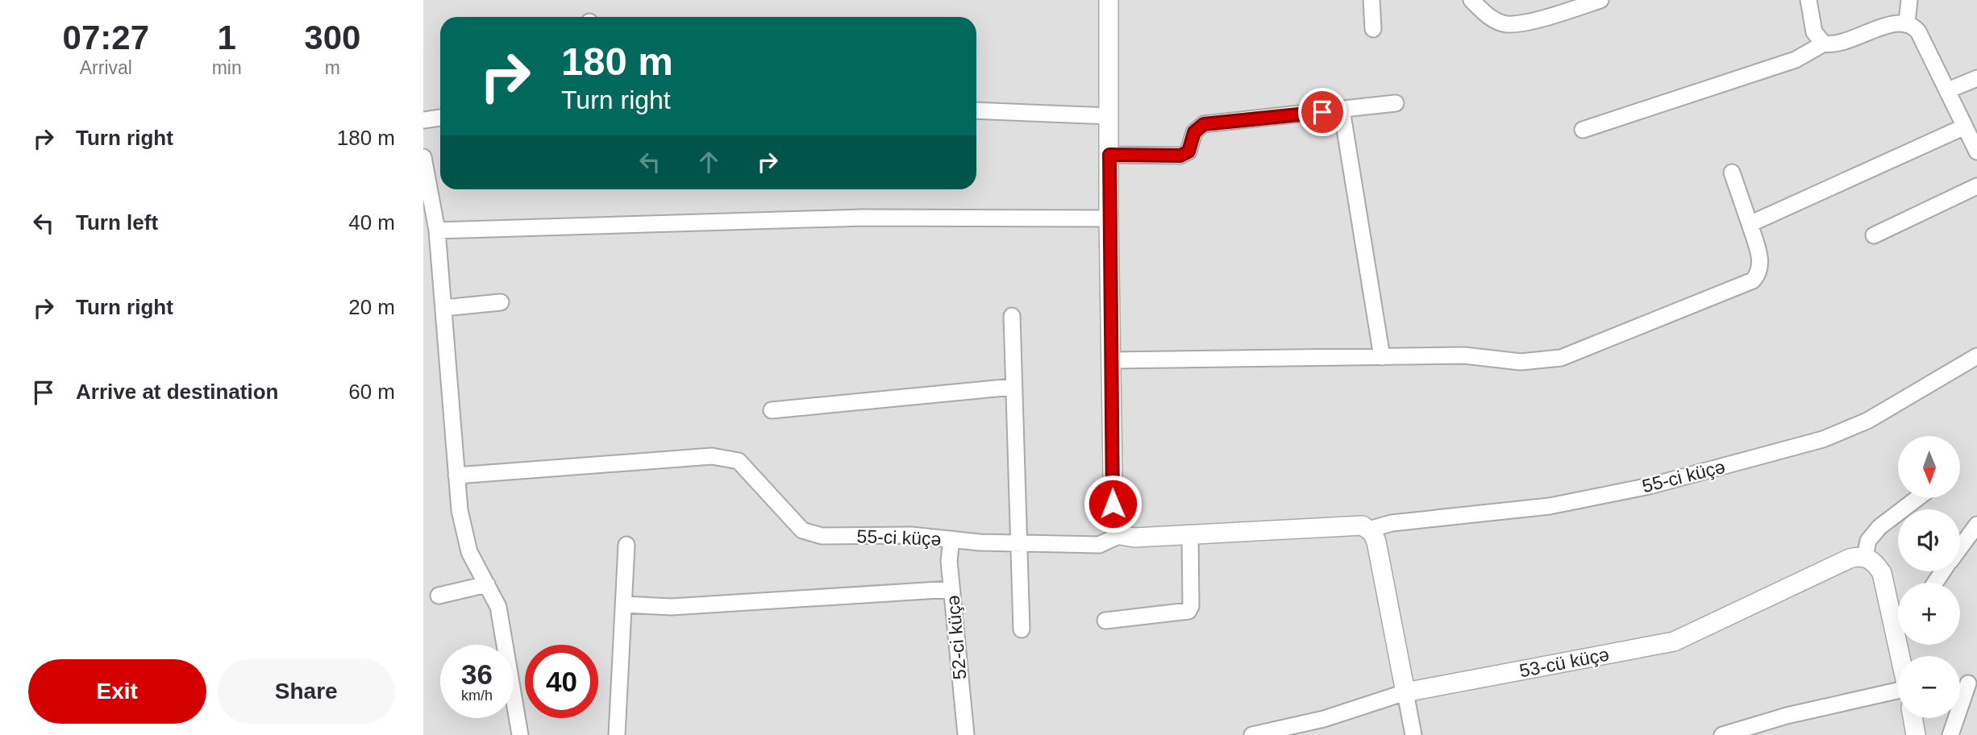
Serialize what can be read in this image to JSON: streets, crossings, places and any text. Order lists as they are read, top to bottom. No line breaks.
{"streets":{"street":["55-ci küçə","52-ci küçə","53-cü küçə"]},"crossings":[["55-ci küçə","52-ci küçə"]],"north":"bottom","page":{"eta":["07:27","Arrival","1","min","300","m"],"turn":["180 m","Turn right"],"list":[{"name":"Turn right","value":"180 m"},{"name":"Turn left","value":"40 m"},{"name":"Turn right","value":"20 m"},{"name":"Arrive at destination","value":"60 m"}],"map_buttons":["+","−"],"speed":"36 km/h","limit":"40","buttons":["Exit","Share"]}}
